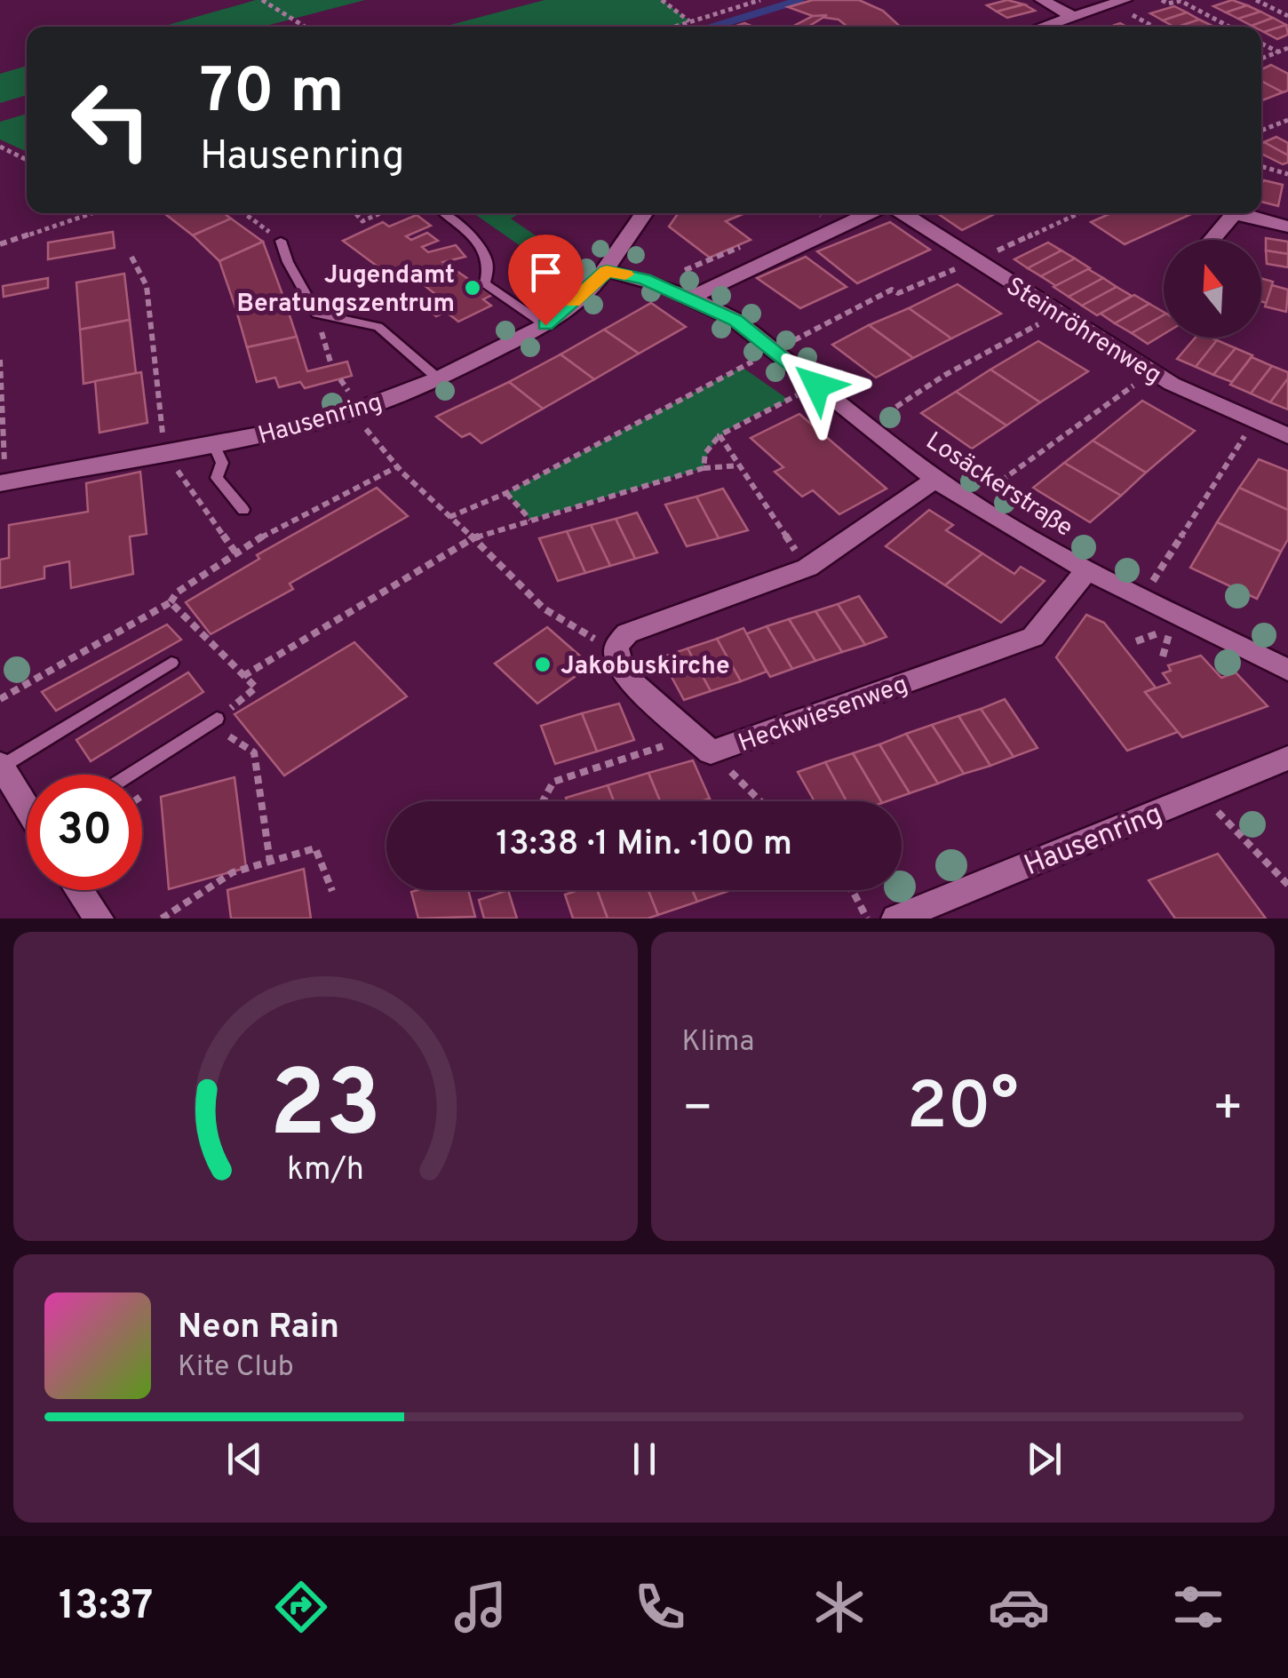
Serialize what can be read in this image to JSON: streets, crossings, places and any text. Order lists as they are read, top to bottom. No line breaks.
{"streets":{"street":["Steinröhrenweg","Hausenring","Losäckerstraße","Heckwiesenweg"]},"crossings":[["Steinröhrenweg","Losäckerstraße"],["Hausenring","Losäckerstraße"],["Losäckerstraße","Heckwiesenweg"]],"places":["Jugendamt Beratungszentrum","Jakobuskirche"],"north":"top","page":{"turn":["70 m","Hausenring"],"limit":"30","trip":"13:38 · 1 Min. · 100 m","tile":"Klima","heat":["−","20°","+"],"song":["Neon Rain","Kite Club"],"tabs":"13:37","gauge":["23","km/h"]}}
